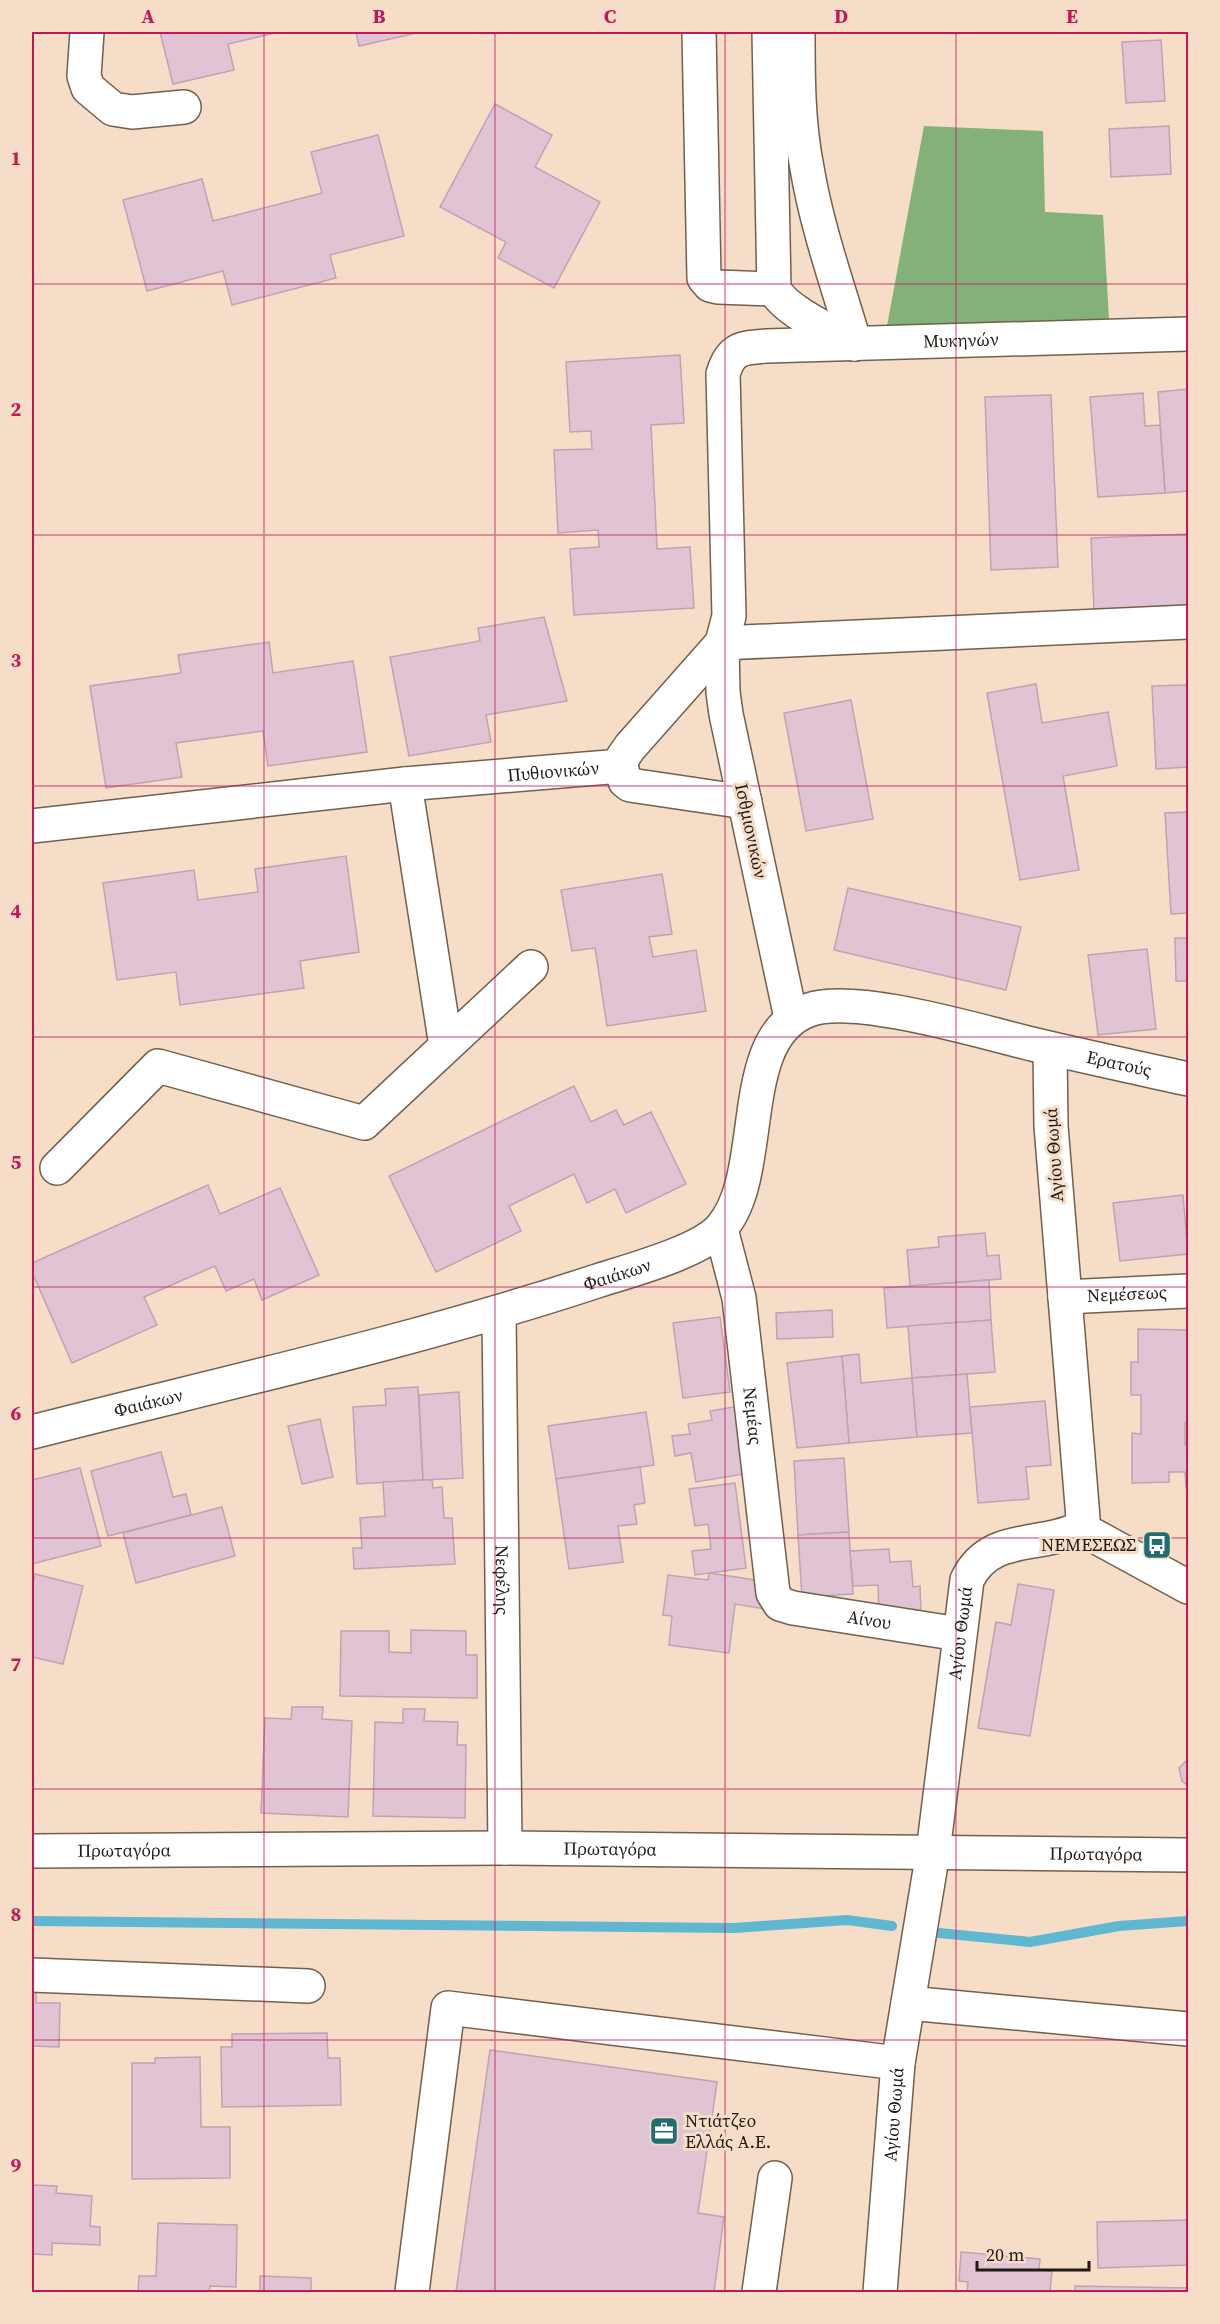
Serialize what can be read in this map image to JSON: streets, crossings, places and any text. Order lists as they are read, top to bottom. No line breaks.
{"streets":{"street":["Μυκηνών","Πυθιονικών","Ισθμιονικών","Ερατούς","Αγίου Θωμά","Φαιάκων","Νεμέσεως","Νεμέας","Νεφέλης","Αίνου","Πρωταγόρα"]},"crossings":[["Μυκηνών","Πυθιονικών"],["Πυθιονικών","Ισθμιονικών"],["Ισθμιονικών","Φαιάκων"],["Ερατούς","Αγίου Θωμά"],["Αγίου Θωμά","Νεμέσεως"],["Αγίου Θωμά","Αίνου"],["Αγίου Θωμά","Πρωταγόρα"],["Φαιάκων","Νεμέας"],["Φαιάκων","Νεφέλης"],["Νεμέας","Αίνου"],["Νεφέλης","Πρωταγόρα"]],"places":{"bus stop":["ΝΕΜΕΣΕΩΣ"],"office":["Ντιάτζεο Ελλάς Α.Ε."]},"scale_bar":"20 m","grid":{"columns":["A","B","C","D","E"],"rows":["1","2","3","4","5","6","7","8","9"]}}
